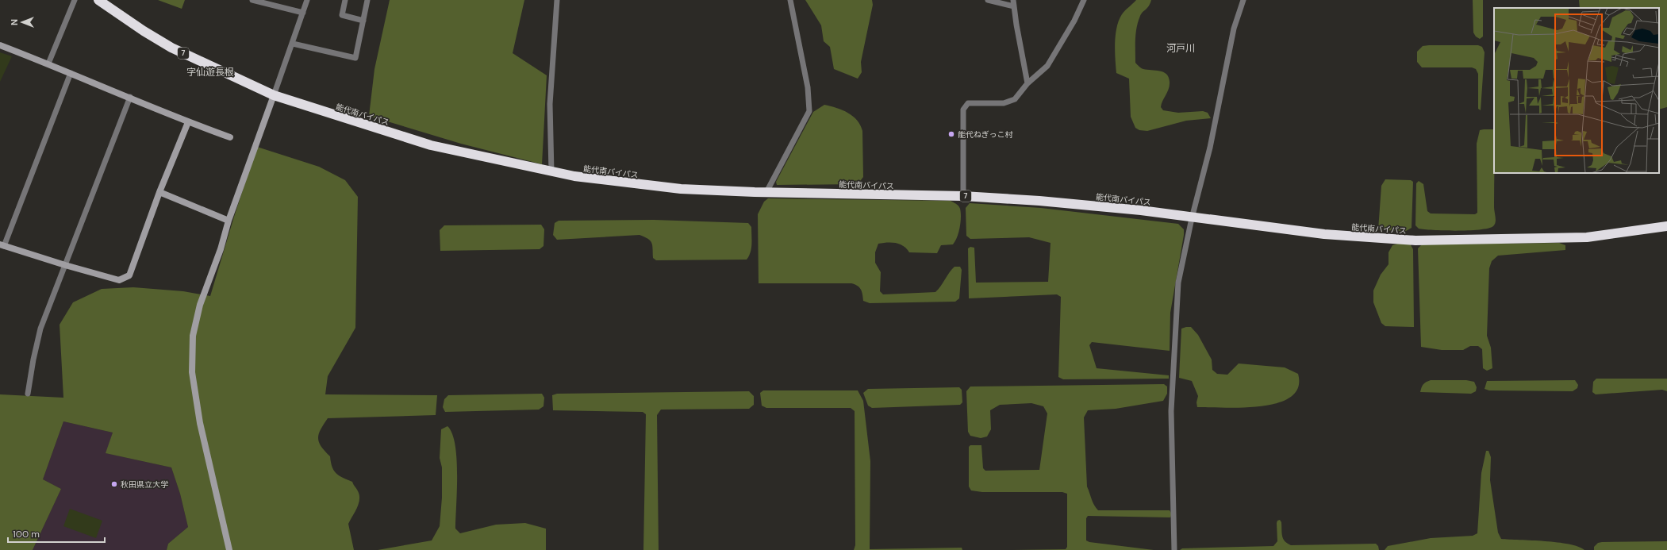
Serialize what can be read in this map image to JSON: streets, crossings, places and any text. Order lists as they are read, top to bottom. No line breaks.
{"streets":{"highway":["7","能代南バイパス"]},"districts":["河戸川","字仙遊長根"],"places":["能代ねぎっこ村","秋田県立大学"],"scale_bar":"100 m","north":"left"}
